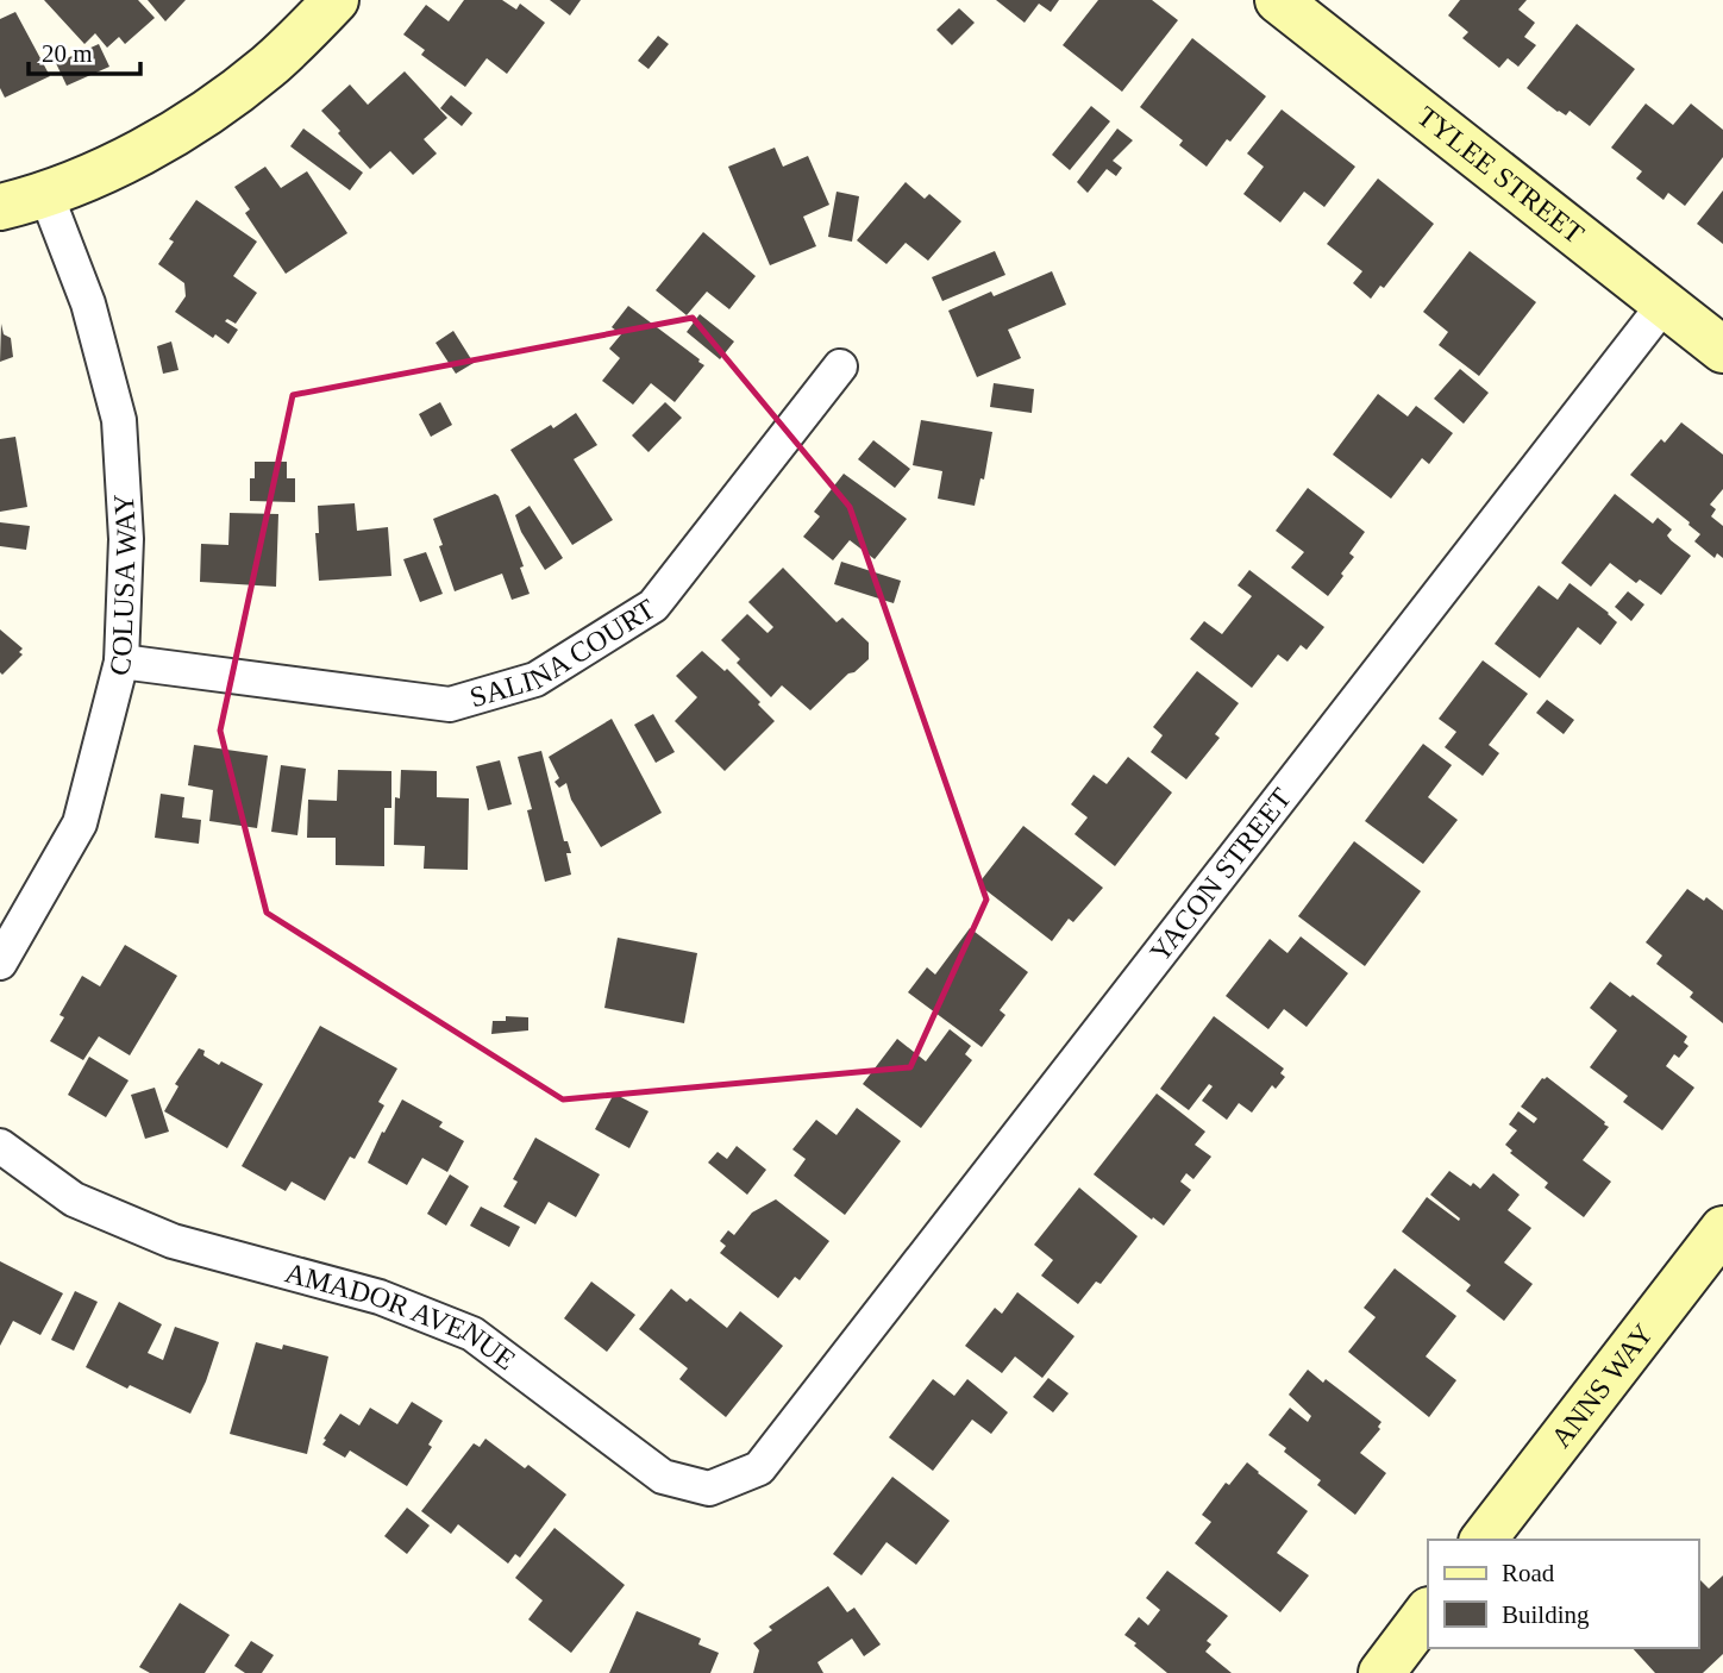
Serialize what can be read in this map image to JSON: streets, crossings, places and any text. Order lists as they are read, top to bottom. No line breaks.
{"streets":{"street":["TYLEE STREET","COLUSA WAY","SALINA COURT","YACON STREET","AMADOR AVENUE","ANNS WAY"]},"crossings":[["TYLEE STREET","YACON STREET"],["COLUSA WAY","SALINA COURT"],["YACON STREET","AMADOR AVENUE"]],"legend":["Road","Building"],"scale_bar":"20 m"}
